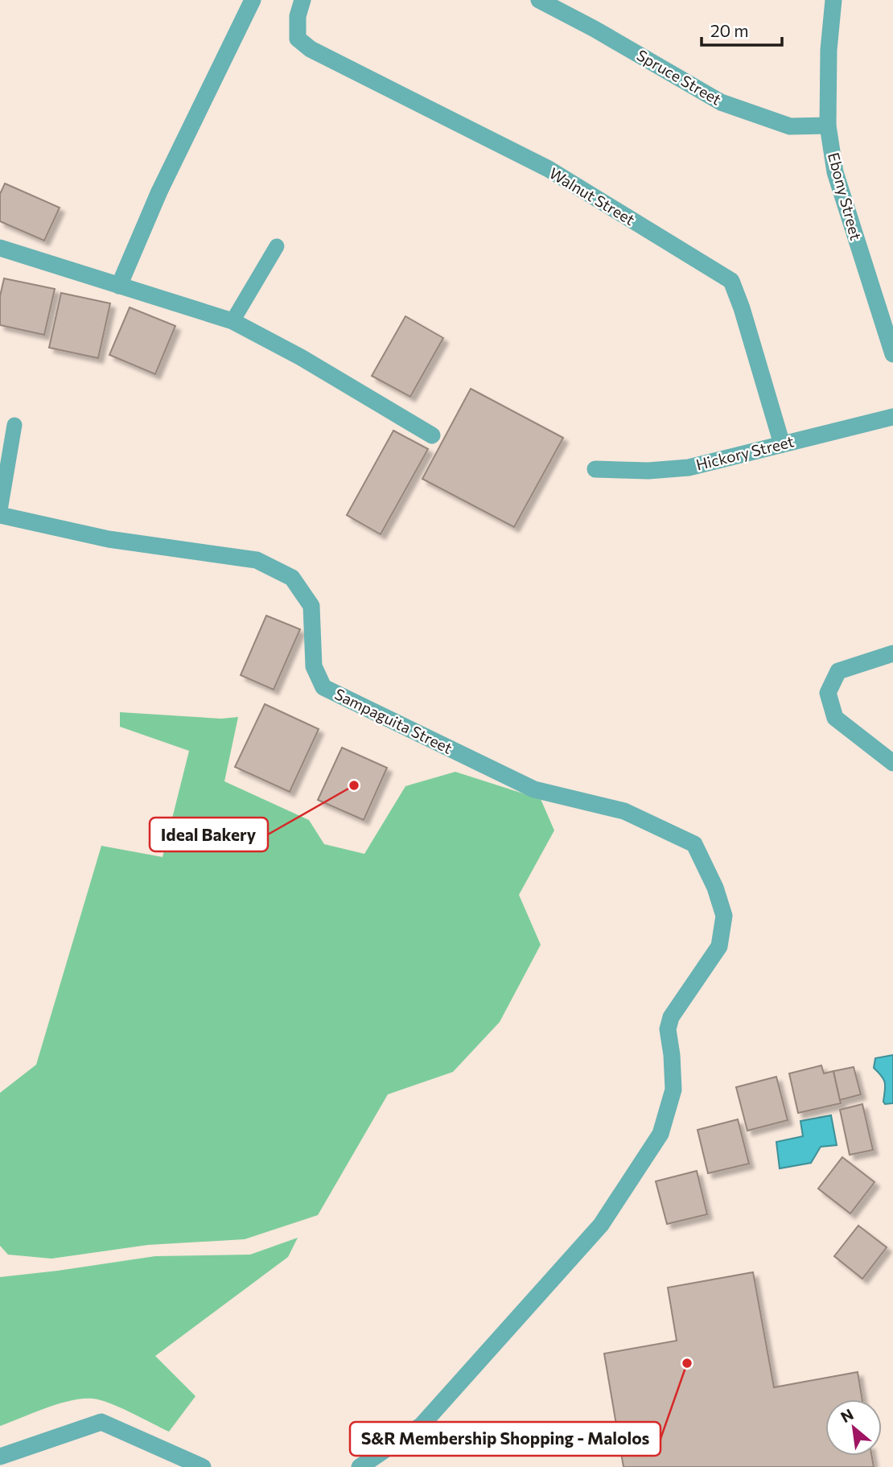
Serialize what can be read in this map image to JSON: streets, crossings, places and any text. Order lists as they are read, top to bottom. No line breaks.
{"streets":{"street":["Spruce Street","Walnut Street","Ebony Street","Hickory Street","Sampaguita Street"]},"crossings":[["Spruce Street","Ebony Street"],["Walnut Street","Hickory Street"]],"places":["Ideal Bakery","S&R Membership Shopping - Malolos"],"scale_bar":"20 m","north":"top left"}
